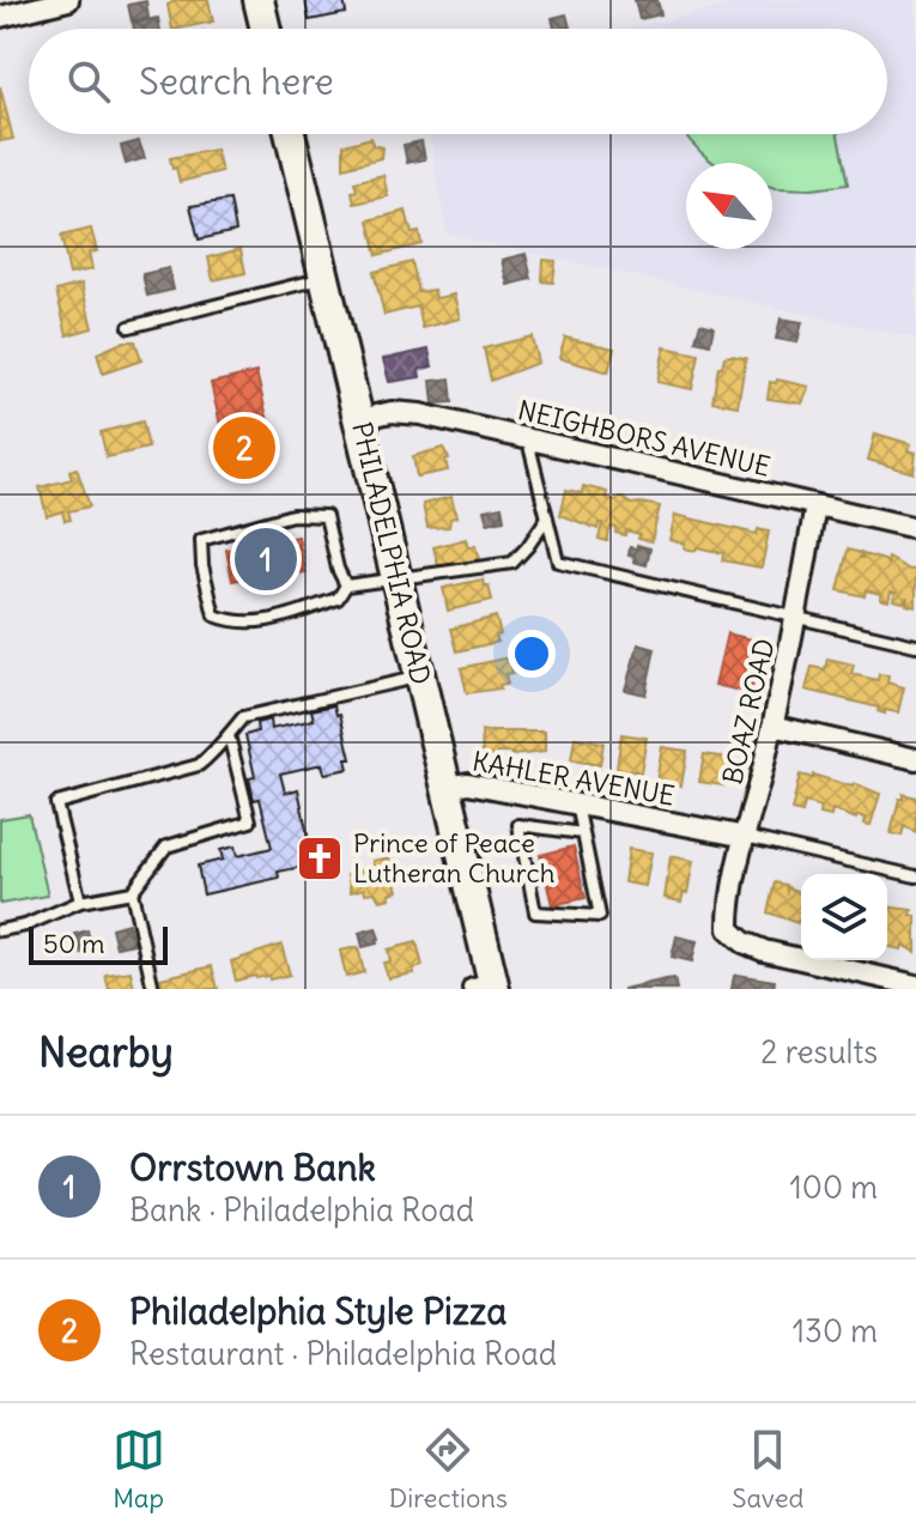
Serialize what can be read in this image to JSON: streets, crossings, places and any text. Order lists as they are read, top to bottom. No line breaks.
{"streets":{"main road":["PHILADELPHIA ROAD"],"street":["NEIGHBORS AVENUE","BOAZ ROAD","KAHLER AVENUE"]},"crossings":[["NEIGHBORS AVENUE","PHILADELPHIA ROAD"],["NEIGHBORS AVENUE","BOAZ ROAD"],["PHILADELPHIA ROAD","KAHLER AVENUE"],["BOAZ ROAD","KAHLER AVENUE"]],"places":{"church":["Prince of Peace Lutheran Church"]},"scale_bar":"50 m","north":"top left","page":{"search":"Search here","pins":["2","1"],"scale":"50 m","heading":["Nearby","2 results"],"list":[{"mark":"1","name":"Orrstown Bank","note":"Bank · Philadelphia Road","value":"100 m"},{"mark":"2","name":"Philadelphia Style Pizza","note":"Restaurant · Philadelphia Road","value":"130 m"}],"nav":["Map","Directions","Saved"]}}
